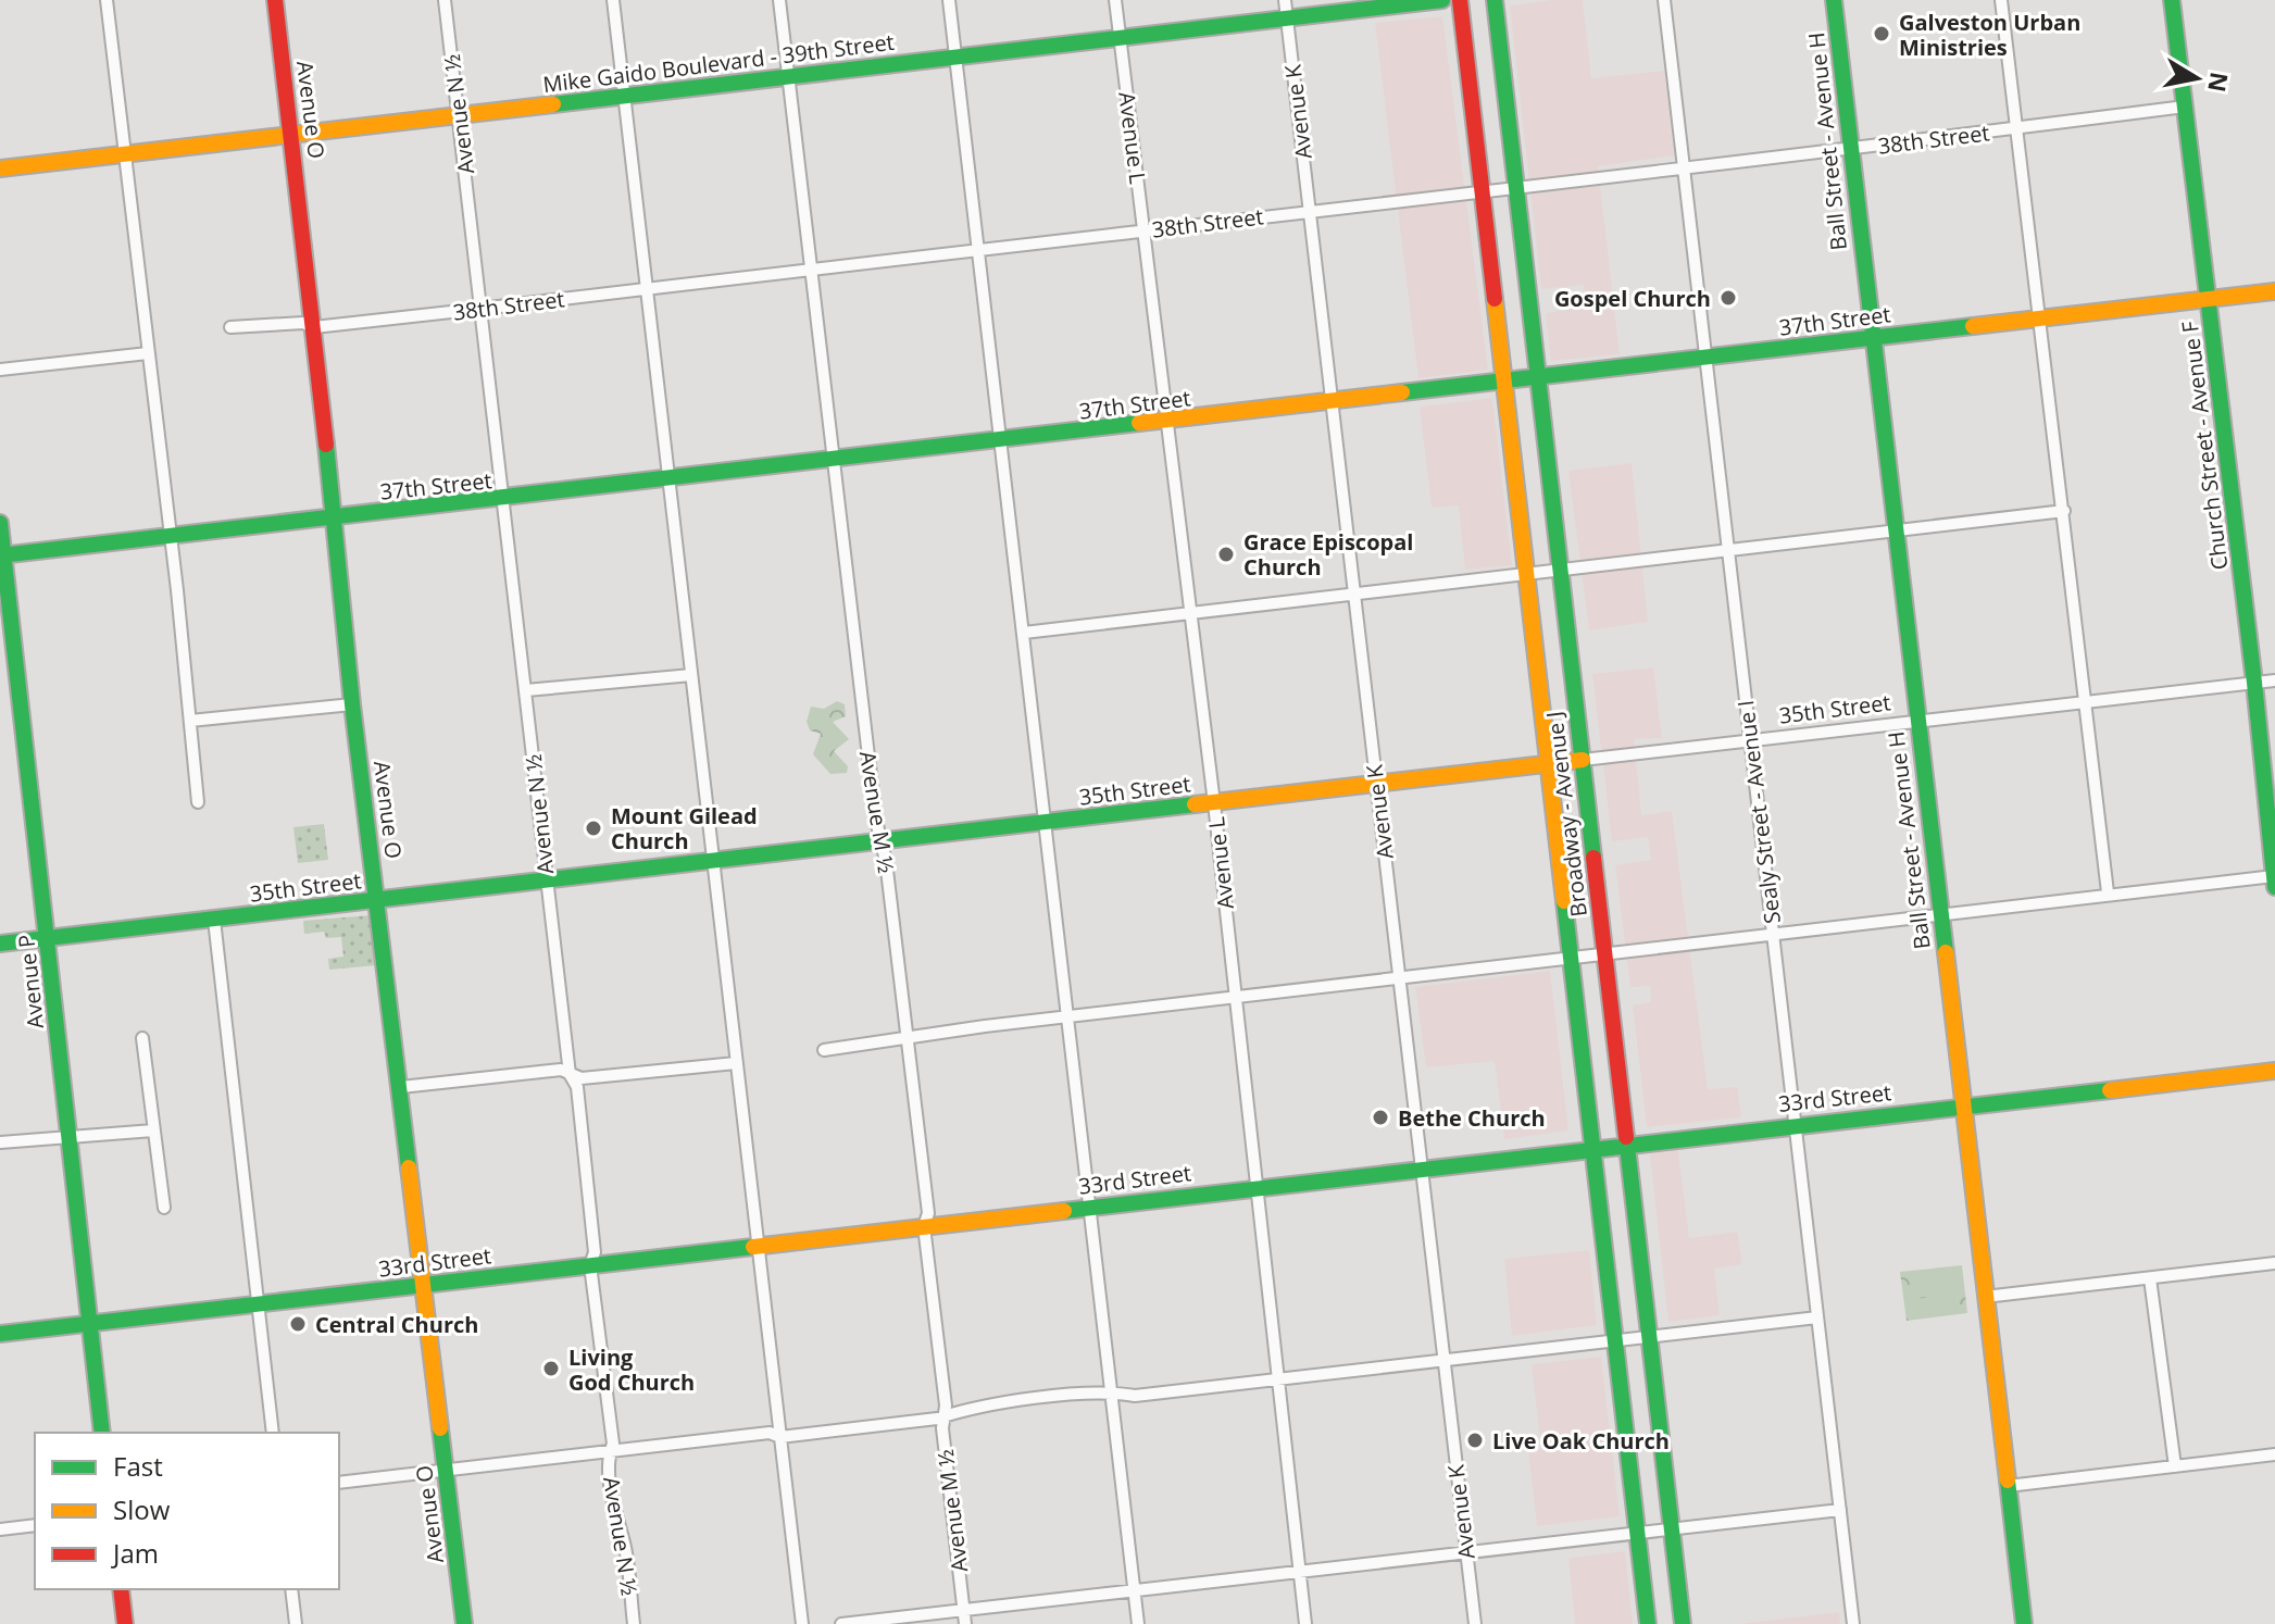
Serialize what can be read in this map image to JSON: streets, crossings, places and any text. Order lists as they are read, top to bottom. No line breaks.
{"streets":{"main road":["Mike Gaido Boulevard - 39th Street","Avenue O","Ball Street - Avenue H","37th Street","Church Street - Avenue F","35th Street","Broadway - Avenue J","Avenue P","33rd Street"],"street":["Avenue K","Avenue N ½","Avenue L","38th Street","Avenue M ½","Sealy Street - Avenue I"]},"crossings":[["Mike Gaido Boulevard - 39th Street","Avenue O"],["Mike Gaido Boulevard - 39th Street","Avenue K"],["Mike Gaido Boulevard - 39th Street","Avenue N ½"],["Mike Gaido Boulevard - 39th Street","Avenue L"],["Mike Gaido Boulevard - 39th Street","Avenue M ½"],["Avenue O","38th Street"],["Avenue O","37th Street"],["Avenue O","35th Street"],["Avenue O","33rd Street"],["Avenue K","38th Street"],["Avenue K","37th Street"],["Avenue K","35th Street"],["Avenue K","33rd Street"],["Avenue N ½","38th Street"],["Avenue N ½","37th Street"],["Avenue N ½","35th Street"],["Avenue N ½","33rd Street"],["Avenue L","38th Street"],["Avenue L","37th Street"],["Avenue L","35th Street"],["Avenue L","33rd Street"],["38th Street","Ball Street - Avenue H"],["38th Street","Church Street - Avenue F"],["38th Street","Avenue M ½"],["38th Street","Sealy Street - Avenue I"],["38th Street","Broadway - Avenue J"],["Ball Street - Avenue H","37th Street"],["Ball Street - Avenue H","35th Street"],["Ball Street - Avenue H","33rd Street"],["37th Street","Church Street - Avenue F"],["37th Street","Avenue M ½"],["37th Street","Sealy Street - Avenue I"],["37th Street","Broadway - Avenue J"],["37th Street","Avenue P"],["Church Street - Avenue F","35th Street"],["35th Street","Avenue M ½"],["35th Street","Sealy Street - Avenue I"],["35th Street","Broadway - Avenue J"],["35th Street","Avenue P"],["Avenue M ½","33rd Street"],["Sealy Street - Avenue I","33rd Street"],["Broadway - Avenue J","33rd Street"],["Avenue P","33rd Street"]],"places":["Galveston Urban Ministries","Gospel Church","Grace Episcopal Church","Mount Gilead Church","Bethe Church","Central Church","Living God Church","Live Oak Church"],"legend":["Fast","Slow","Jam"],"north":"right"}
